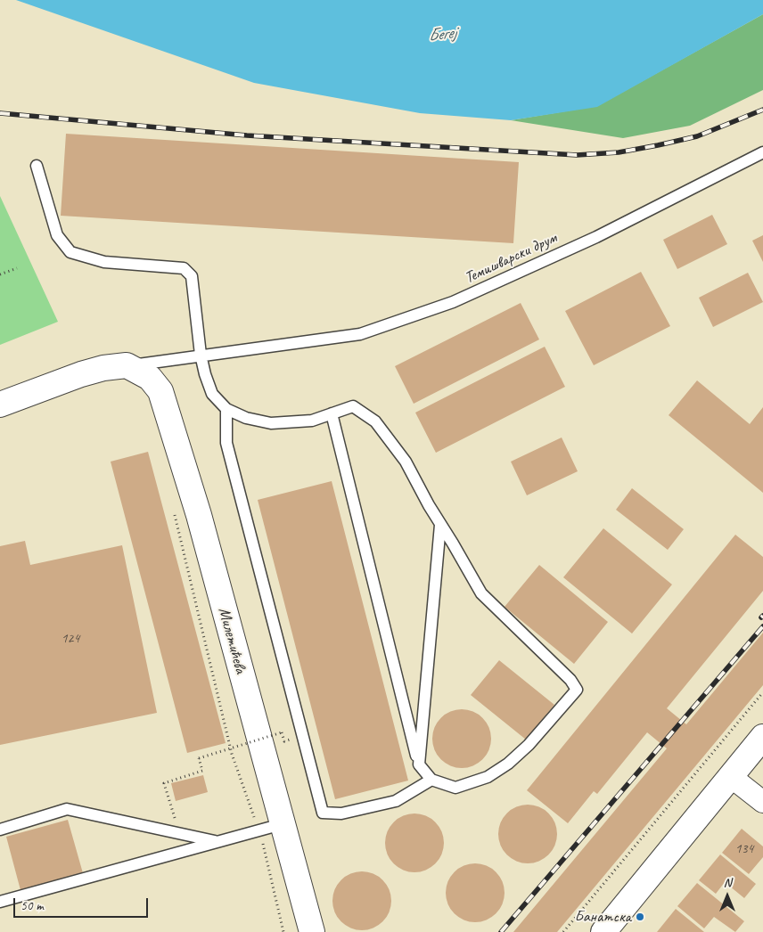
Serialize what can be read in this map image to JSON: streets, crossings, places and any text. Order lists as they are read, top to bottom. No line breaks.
{"streets":{"main road":["Милетићева"],"lane":["Темишварски друм"]},"water":["Бегеј"],"places":["Банатска"],"house_numbers":["124","134"],"scale_bar":"50 m","north":"top"}
